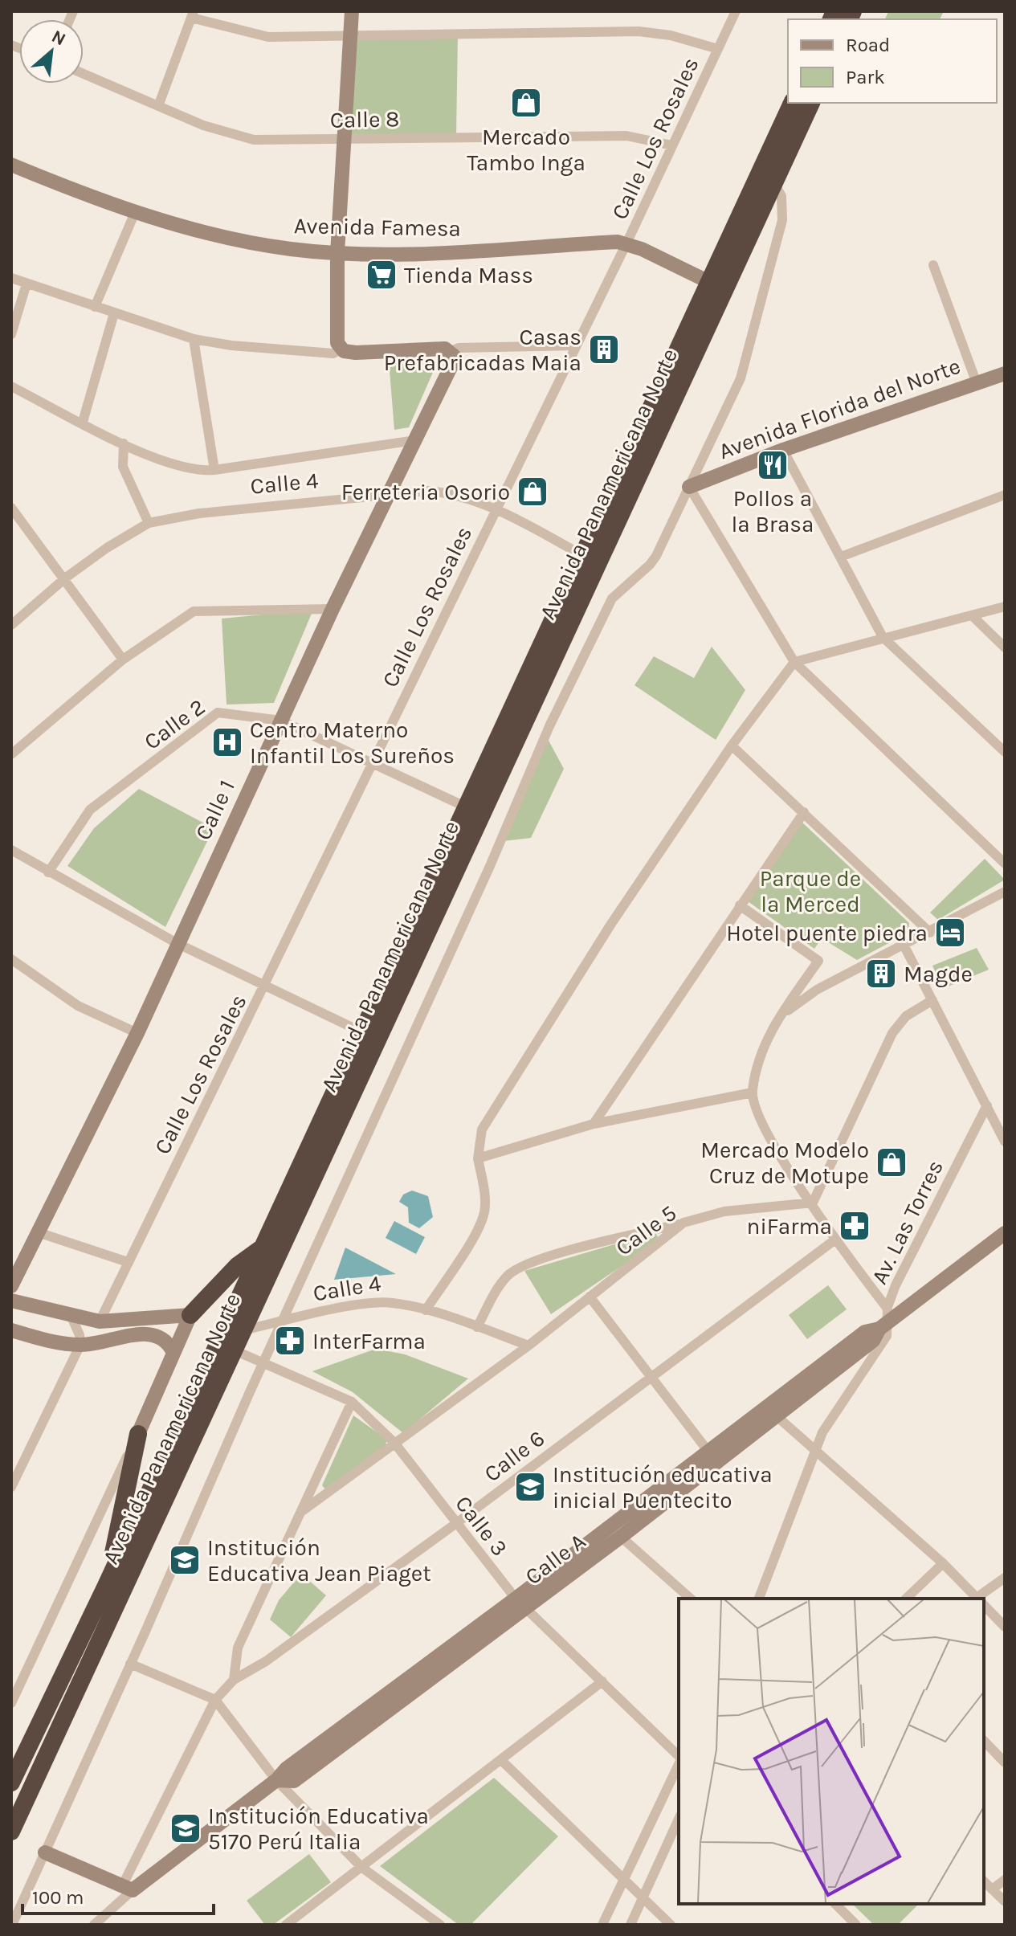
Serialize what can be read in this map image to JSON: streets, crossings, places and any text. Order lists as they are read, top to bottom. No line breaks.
{"streets":{"highway":["Avenida Panamericana Norte"],"street":["Calle 8","Calle Los Rosales","Avenida Famesa","Avenida Florida del Norte","Calle 4","Calle 2","Calle 1","Av. Las Torres","Calle 5","Calle 6","Calle 3","Calle A"]},"crossings":[["Calle 8","Calle Los Rosales"],["Calle Los Rosales","Avenida Famesa"],["Calle Los Rosales","Calle 4"],["Calle Los Rosales","Calle 2"],["Avenida Famesa","Avenida Panamericana Norte"],["Calle 4","Avenida Panamericana Norte"],["Calle 4","Calle 1"],["Calle 4","Calle 5"],["Avenida Panamericana Norte","Calle 2"],["Avenida Panamericana Norte","Calle 3"],["Calle 2","Calle 1"],["Av. Las Torres","Calle A"],["Calle 5","Calle 3"],["Calle 6","Calle 3"],["Calle 6","Calle A"],["Calle 3","Calle A"]],"parks":["Parque de la Merced"],"places":{"shop":["Mercado Tambo Inga","Ferreteria Osorio","Mercado Modelo Cruz de Motupe"],"supermarket":["Tienda Mass"],"building":["Casas Prefabricadas Maia","Magde"],"restaurant":["Pollos a la Brasa"],"hospital":["Centro Materno Infantil Los Sureños"],"hotel":["Hotel puente piedra"],"pharmacy":["niFarma","InterFarma"],"school or university":["Institución educativa inicial Puentecito","Institución Educativa Jean Piaget","Institución Educativa 5170 Perú Italia"]},"legend":["Road","Park"],"scale_bar":"100 m","north":"top right"}
